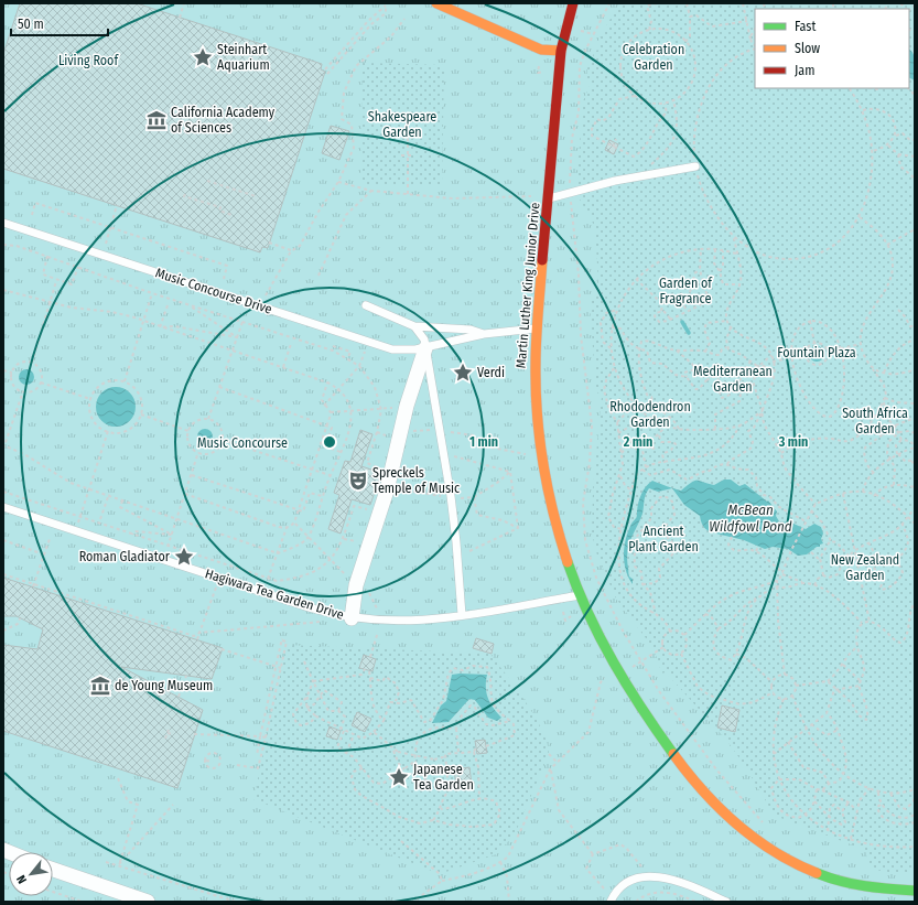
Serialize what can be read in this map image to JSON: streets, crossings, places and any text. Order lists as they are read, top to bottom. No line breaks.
{"streets":{"street":["Martin Luther King Junior Drive"],"lane":["Music Concourse Drive","Hagiwara Tea Garden Drive"]},"crossings":[["Martin Luther King Junior Drive","Music Concourse Drive"],["Martin Luther King Junior Drive","Hagiwara Tea Garden Drive"]],"water":["McBean Wildfowl Pond"],"parks":["Celebration Garden","Living Roof","Shakespeare Garden","Garden of Fragrance","Fountain Plaza","Mediterranean Garden","Rhododendron Garden","South Africa Garden","Music Concourse","Ancient Plant Garden","New Zealand Garden"],"places":{"place":["Steinhart Aquarium","Verdi","Roman Gladiator","Japanese Tea Garden"],"museum":["California Academy of Sciences","de Young Museum"],"theatre":["Spreckels Temple of Music"]},"legend":["Fast","Slow","Jam"],"scale_bar":"50 m","north":"bottom left","rings":["1 min","2 min","3 min"]}
